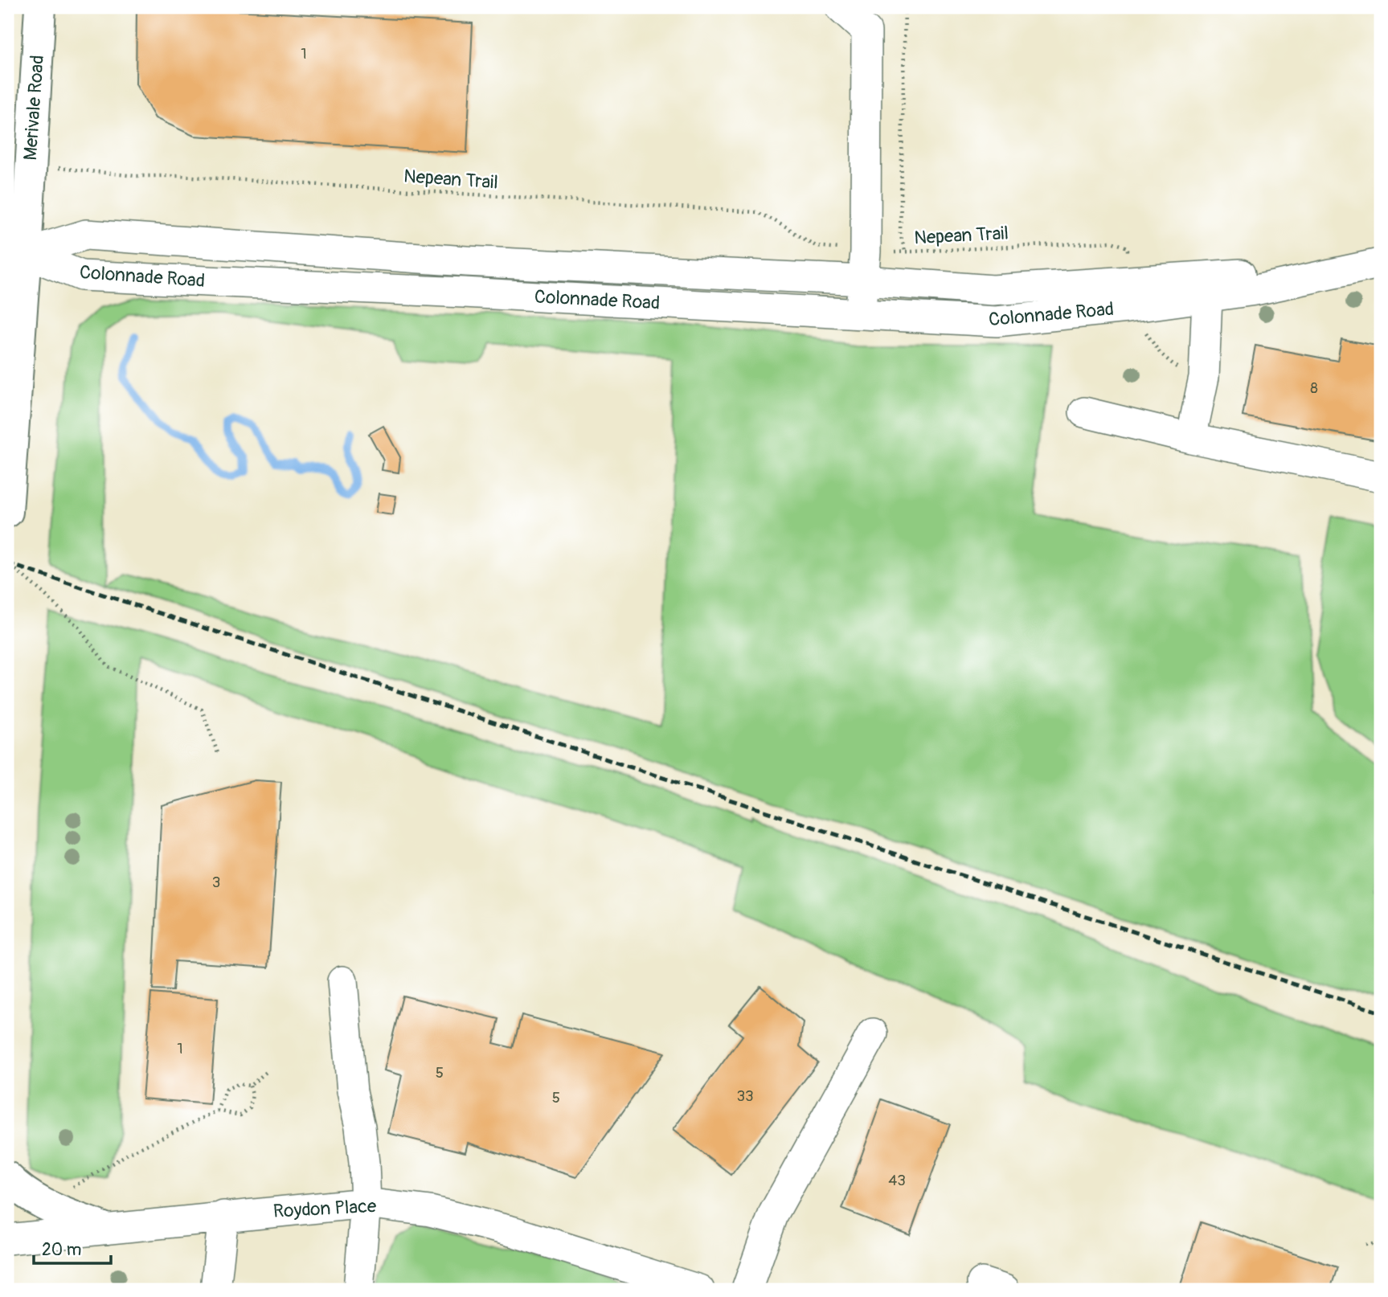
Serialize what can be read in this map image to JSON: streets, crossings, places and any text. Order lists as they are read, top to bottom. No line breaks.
{"streets":{"main road":["Merivale Road"],"street":["Colonnade Road","Roydon Place"],"path":["Nepean Trail"]},"crossings":[["Merivale Road","Colonnade Road"],["Nepean Trail","Colonnade Road"]],"house_numbers":["1","8","3","1","5","33","5","43"],"scale_bar":"20 m"}
